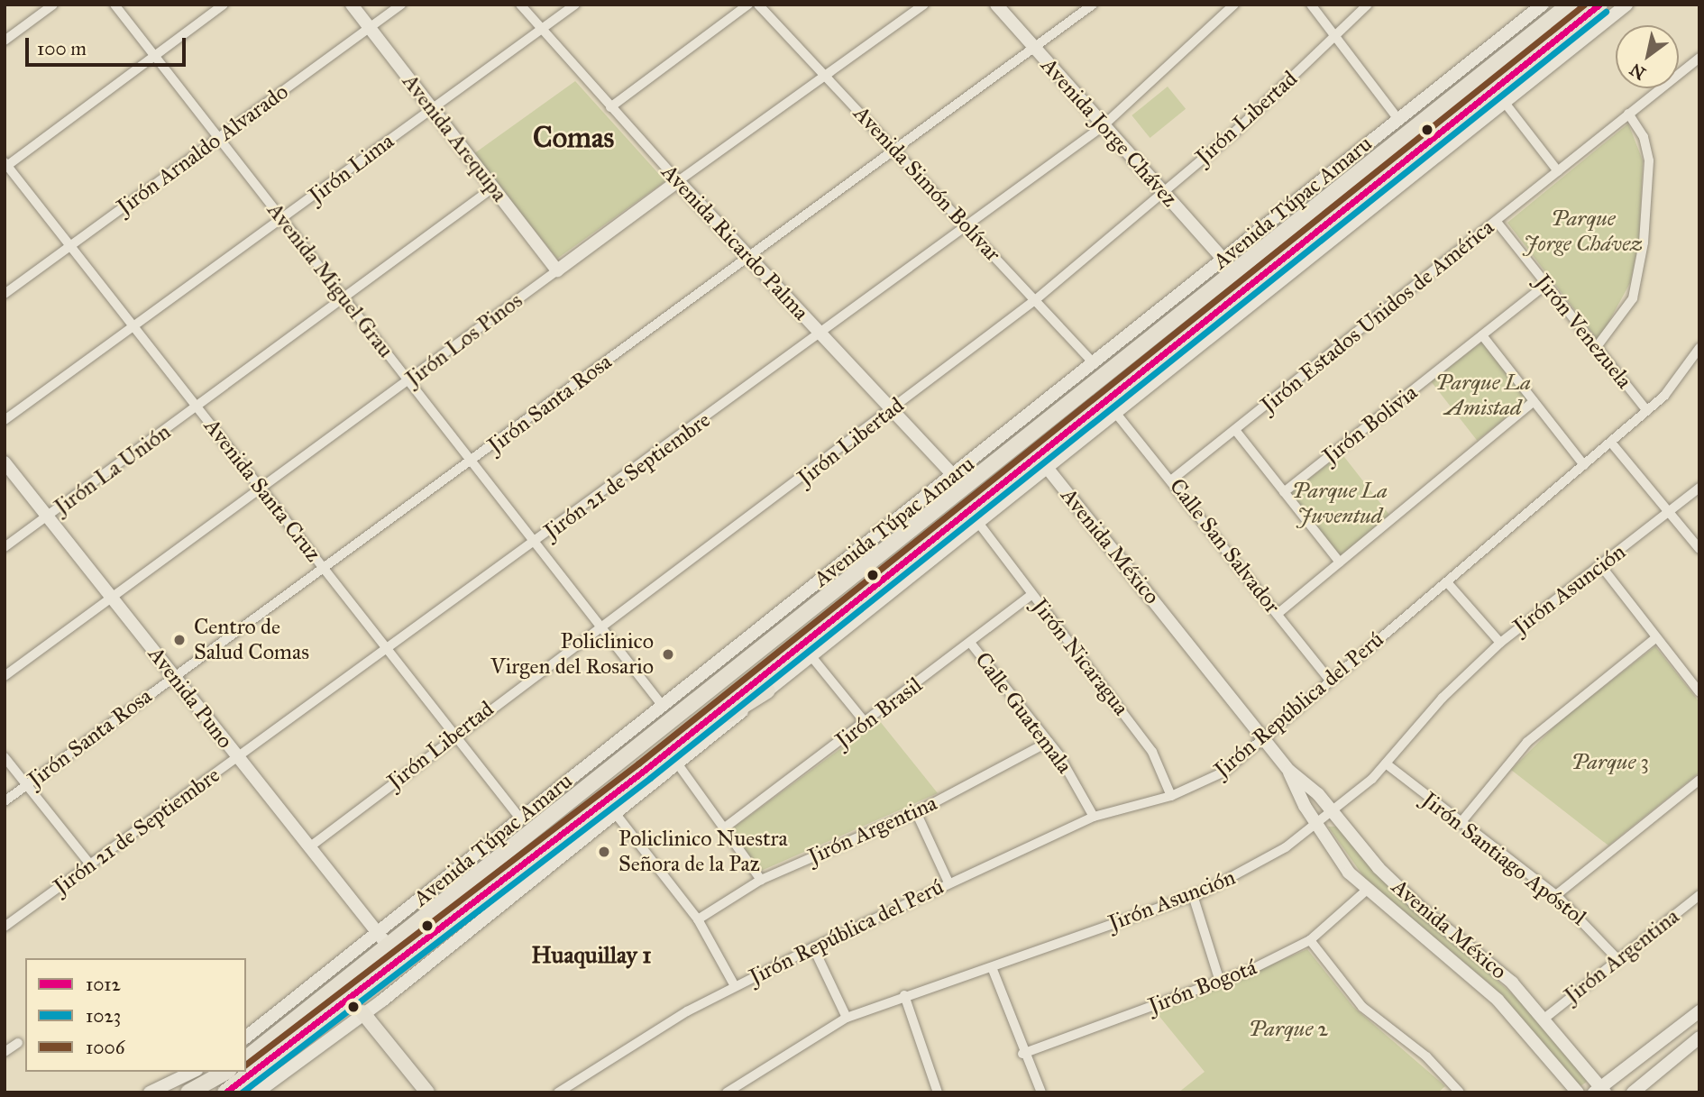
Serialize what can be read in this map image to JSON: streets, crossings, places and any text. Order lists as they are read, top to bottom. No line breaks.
{"streets":{"highway":["Avenida Túpac Amaru"],"main road":["Avenida Jorge Chávez","Avenida Arequipa","Avenida Ricardo Palma","Jirón Los Pinos","Avenida México","Avenida Puno"],"street":["Jirón Libertad","Jirón Arnaldo Alvarado","Jirón Lima","Avenida Simón Bolívar","Avenida Miguel Grau","Jirón Estados Unidos de América","Jirón Venezuela","Jirón Santa Rosa","Jirón Bolivia","Jirón La Unión","Jirón 21 de Septiembre","Avenida Santa Cruz","Calle San Salvador","Jirón Asunción","Jirón Nicaragua","Jirón República del Perú","Jirón Brasil","Calle Guatemala","Jirón Argentina","Jirón Santiago Apóstol","Jirón Bogotá"]},"crossings":[["Jirón Libertad","Avenida Jorge Chávez"],["Jirón Libertad","Avenida Simón Bolívar"],["Jirón Libertad","Avenida Ricardo Palma"],["Jirón Libertad","Avenida Miguel Grau"],["Jirón Libertad","Avenida Santa Cruz"],["Jirón Libertad","Avenida Puno"],["Avenida Jorge Chávez","Avenida Túpac Amaru"],["Avenida Jorge Chávez","Jirón Santa Rosa"],["Avenida Jorge Chávez","Jirón 21 de Septiembre"],["Avenida Arequipa","Jirón Arnaldo Alvarado"],["Avenida Arequipa","Jirón Lima"],["Avenida Arequipa","Jirón Los Pinos"],["Avenida Arequipa","Jirón La Unión"],["Jirón Arnaldo Alvarado","Avenida Miguel Grau"],["Jirón Arnaldo Alvarado","Avenida Santa Cruz"],["Jirón Lima","Avenida Ricardo Palma"],["Jirón Lima","Avenida Miguel Grau"],["Jirón Lima","Avenida Santa Cruz"],["Avenida Simón Bolívar","Avenida Túpac Amaru"],["Avenida Simón Bolívar","Jirón Los Pinos"],["Avenida Simón Bolívar","Jirón Santa Rosa"],["Avenida Simón Bolívar","Jirón 21 de Septiembre"],["Avenida Túpac Amaru","Avenida Ricardo Palma"],["Avenida Túpac Amaru","Avenida Miguel Grau"],["Avenida Túpac Amaru","Avenida Santa Cruz"],["Avenida Túpac Amaru","Avenida Puno"],["Avenida Ricardo Palma","Jirón Los Pinos"],["Avenida Ricardo Palma","Jirón Santa Rosa"],["Avenida Ricardo Palma","Jirón 21 de Septiembre"],["Avenida Miguel Grau","Jirón Los Pinos"],["Avenida Miguel Grau","Jirón Santa Rosa"],["Avenida Miguel Grau","Jirón La Unión"],["Avenida Miguel Grau","Jirón 21 de Septiembre"],["Jirón Estados Unidos de América","Jirón Venezuela"],["Jirón Estados Unidos de América","Calle San Salvador"],["Jirón Venezuela","Jirón Bolivia"],["Jirón Venezuela","Jirón República del Perú"],["Jirón Los Pinos","Avenida Santa Cruz"],["Jirón Los Pinos","Avenida Puno"],["Jirón Santa Rosa","Avenida Santa Cruz"],["Jirón Santa Rosa","Avenida Puno"],["Jirón La Unión","Avenida Santa Cruz"],["Jirón La Unión","Avenida Puno"],["Jirón 21 de Septiembre","Avenida Santa Cruz"],["Jirón 21 de Septiembre","Avenida Puno"],["Avenida México","Jirón Asunción"],["Avenida México","Jirón República del Perú"],["Avenida México","Jirón Argentina"],["Avenida México","Jirón Bogotá"],["Calle San Salvador","Jirón República del Perú"],["Jirón Asunción","Jirón Santiago Apóstol"],["Jirón Nicaragua","Jirón República del Perú"],["Jirón Nicaragua","Jirón Brasil"],["Jirón República del Perú","Calle Guatemala"],["Jirón Brasil","Calle Guatemala"],["Calle Guatemala","Jirón Argentina"],["Jirón Argentina","Jirón Santiago Apóstol"]],"districts":["Comas","Huaquillay 1"],"parks":["Parque Jorge Chávez","Parque La Amistad","Parque La Juventud","Parque 3","Parque 2"],"places":["Centro de Salud Comas","Policlinico Virgen del Rosario","Policlinico Nuestra Señora de la Paz"],"lines":["transit line 1012","transit line 1006","transit line 1023"],"legend":["1012","1023","1006"],"scale_bar":"100 m","north":"bottom left"}
